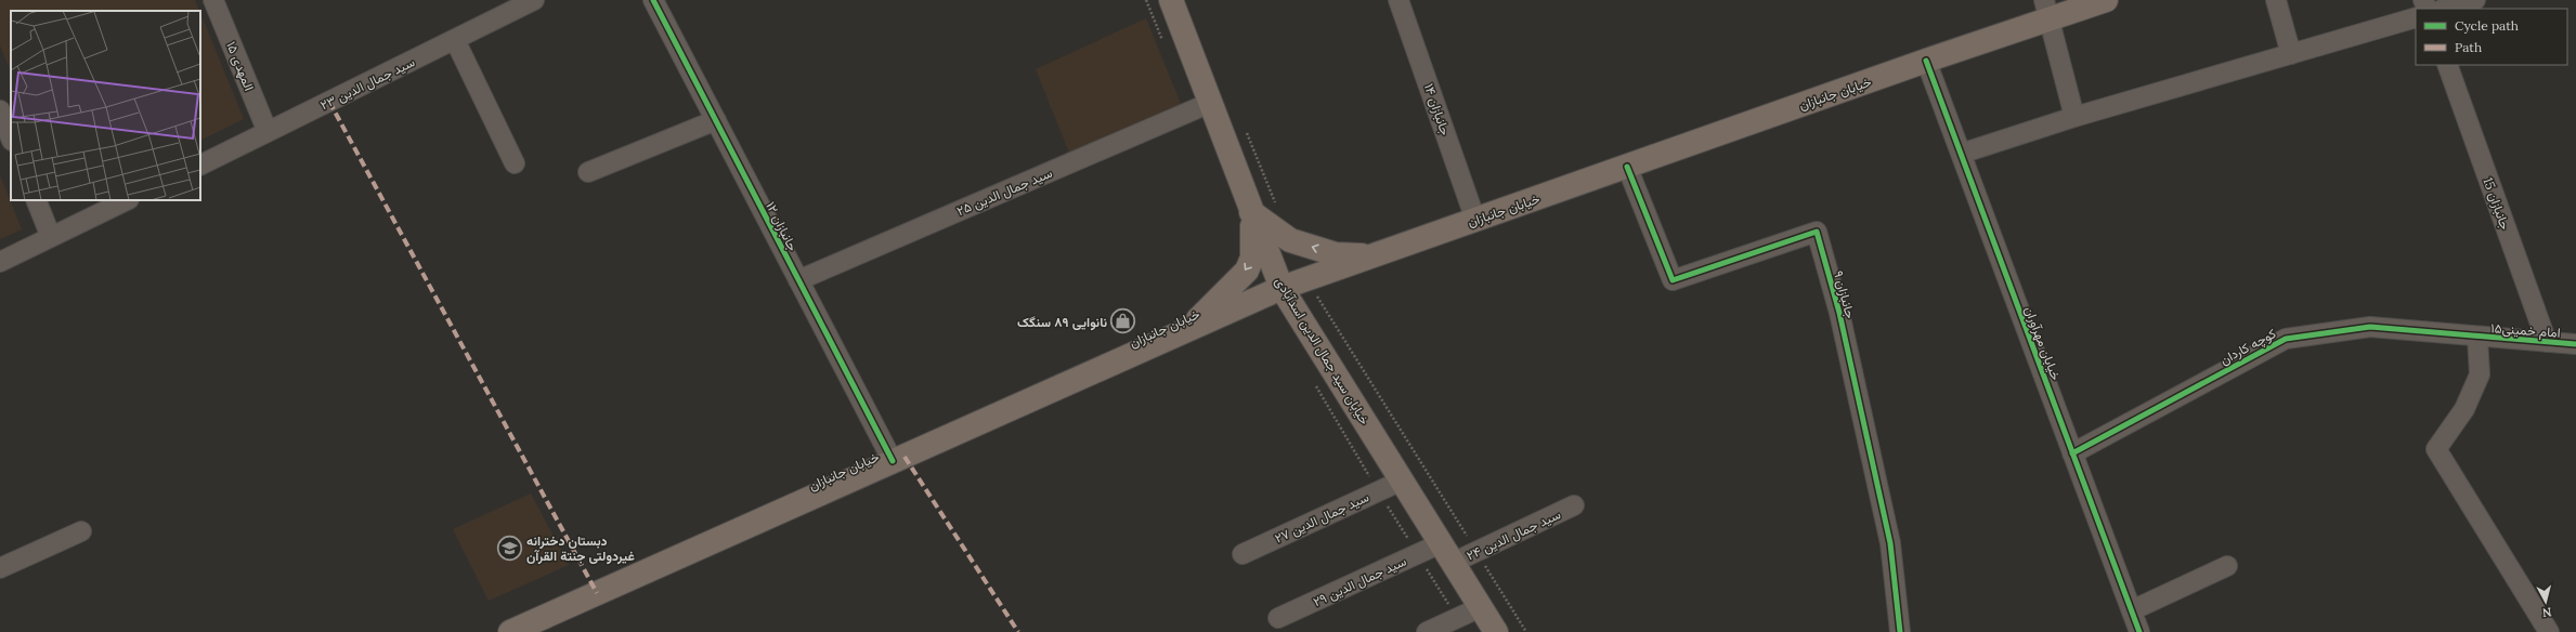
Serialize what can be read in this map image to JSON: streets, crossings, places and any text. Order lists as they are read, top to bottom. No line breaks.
{"streets":{"main road":["خیابان جانبازان","خیابان سید جمال الدین اسدآبادی"],"street":["المهدی ۱۵","سید جمال الدین ۲۳","جانبازان ۱۴","سید جمال الدین ۲۵","جانبازان 15","جانبازان ۱۲","جانبازان ۹","امام خمینی۱۵ ‍","خیابان مهرآوران","کوچه کاردان","سید جمال الدین ۲۷","سید جمال الدین ۲۴","سید جمال الدین ۲۹"]},"crossings":[["المهدی ۱۵","سید جمال الدین ۲۳"],["خیابان جانبازان","جانبازان ۱۴"],["خیابان جانبازان","جانبازان ۱۲"],["خیابان جانبازان","جانبازان ۹"],["خیابان جانبازان","خیابان مهرآوران"],["خیابان جانبازان","خیابان سید جمال الدین اسدآبادی"],["سید جمال الدین ۲۵","جانبازان ۱۲"],["سید جمال الدین ۲۵","خیابان سید جمال الدین اسدآبادی"],["جانبازان 15","امام خمینی۱۵ ‍"],["امام خمینی۱۵ ‍","کوچه کاردان"],["خیابان مهرآوران","کوچه کاردان"],["خیابان سید جمال الدین اسدآبادی","سید جمال الدین ۲۷"],["خیابان سید جمال الدین اسدآبادی","سید جمال الدین ۲۴"],["خیابان سید جمال الدین اسدآبادی","سید جمال الدین ۲۹"]],"places":{"shop":["نانوایی ۸۹ سنگک"],"school or university":["دبستان دخترانه غیردولتی جنتة القرآن"]},"legend":["Cycle path","Path"],"north":"bottom"}
